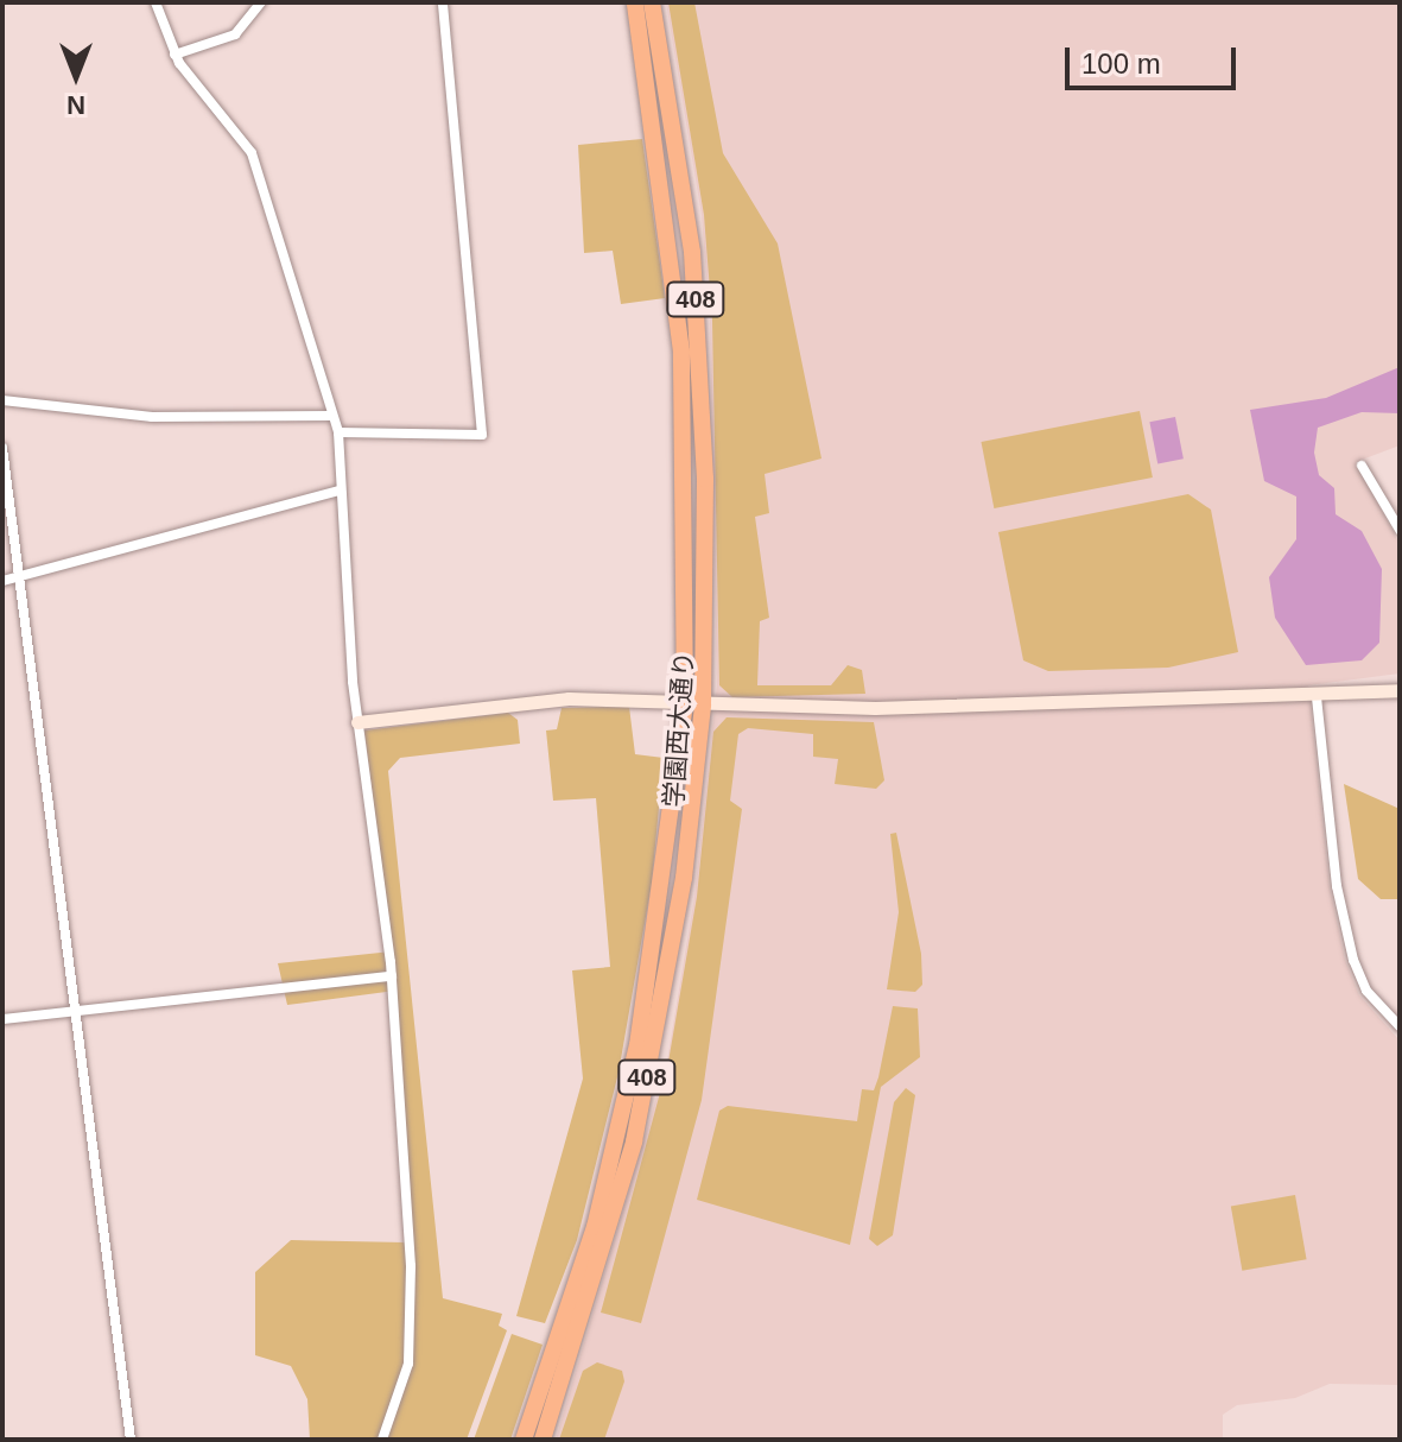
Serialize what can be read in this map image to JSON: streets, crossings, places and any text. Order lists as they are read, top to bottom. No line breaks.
{"streets":{"highway":["408","学園西大通り"]},"scale_bar":"100 m","north":"bottom"}
